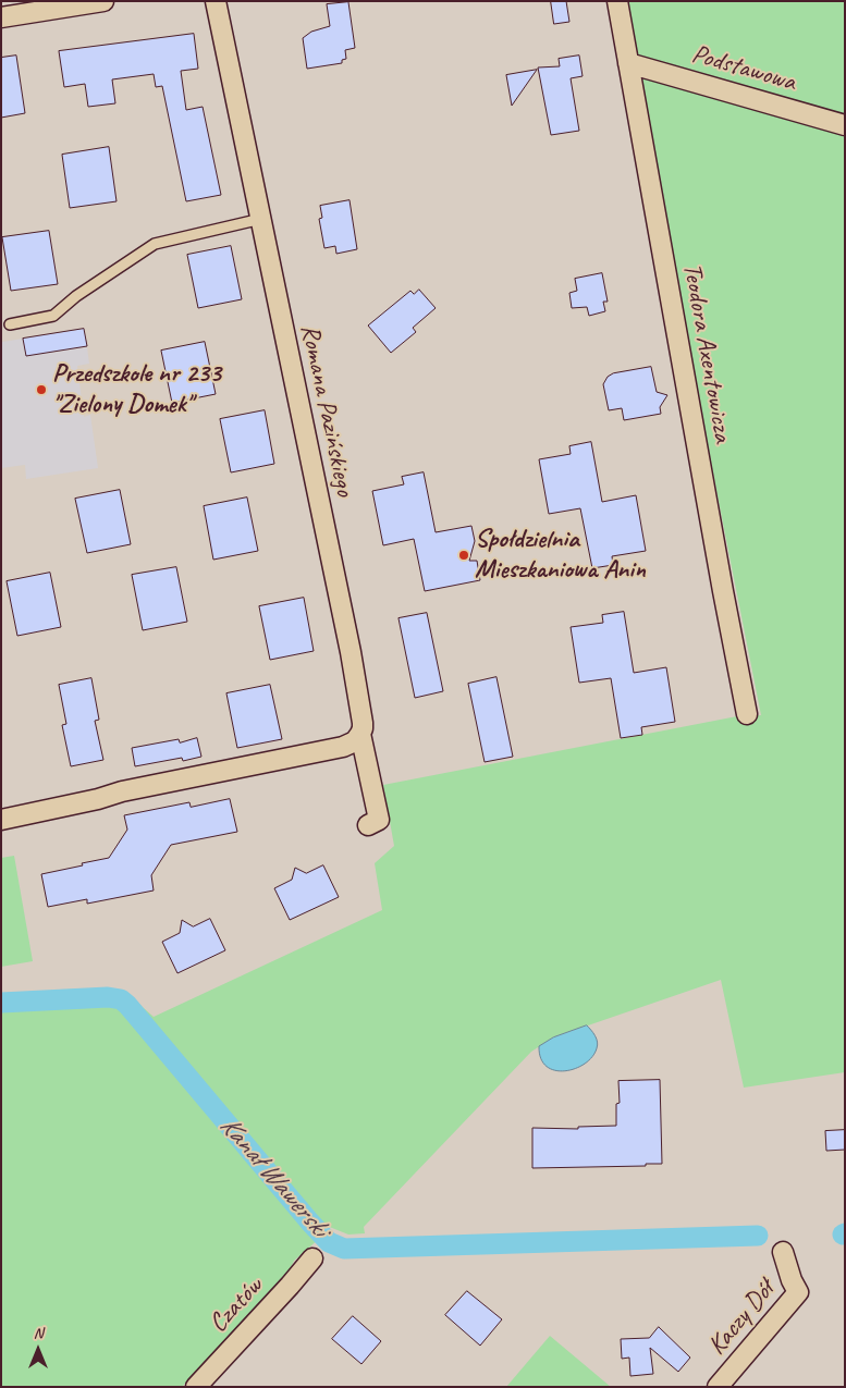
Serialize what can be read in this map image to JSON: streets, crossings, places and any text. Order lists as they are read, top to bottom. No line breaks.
{"streets":{"street":["Podstawowa","Teodora Axentowicza","Romana Pazińskiego","Czatów","Kaczy Dół"]},"crossings":[["Podstawowa","Teodora Axentowicza"]],"water":["Kanał Wawerski"],"places":["Przedszkole nr 233 \"Zielony Domek\"","Społdzielnia Mieszkaniowa Anin"],"north":"top"}
